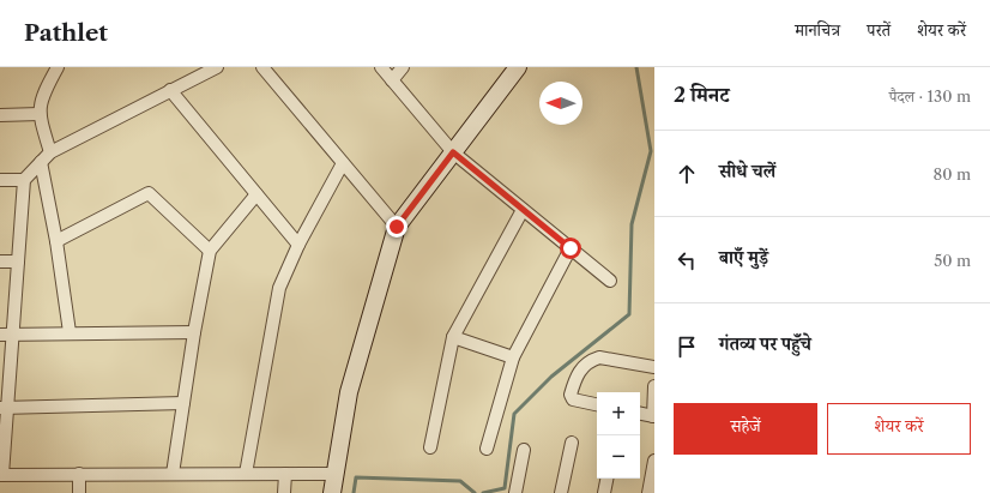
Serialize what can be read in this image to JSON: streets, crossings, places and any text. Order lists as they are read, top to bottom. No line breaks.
{"north":"left","page":{"header":"Pathlet","nav":["मानचित्र","परतें","शेयर करें"],"heading":["2 मिनट","पैदल · 130 m"],"list":[["सीधे चलें","80 m"],["बाएँ मुड़ें","50 m"],"गंतव्य पर पहुँचे"],"buttons":["सहेजें","शेयर करें"],"map_buttons":["+","−"]}}
